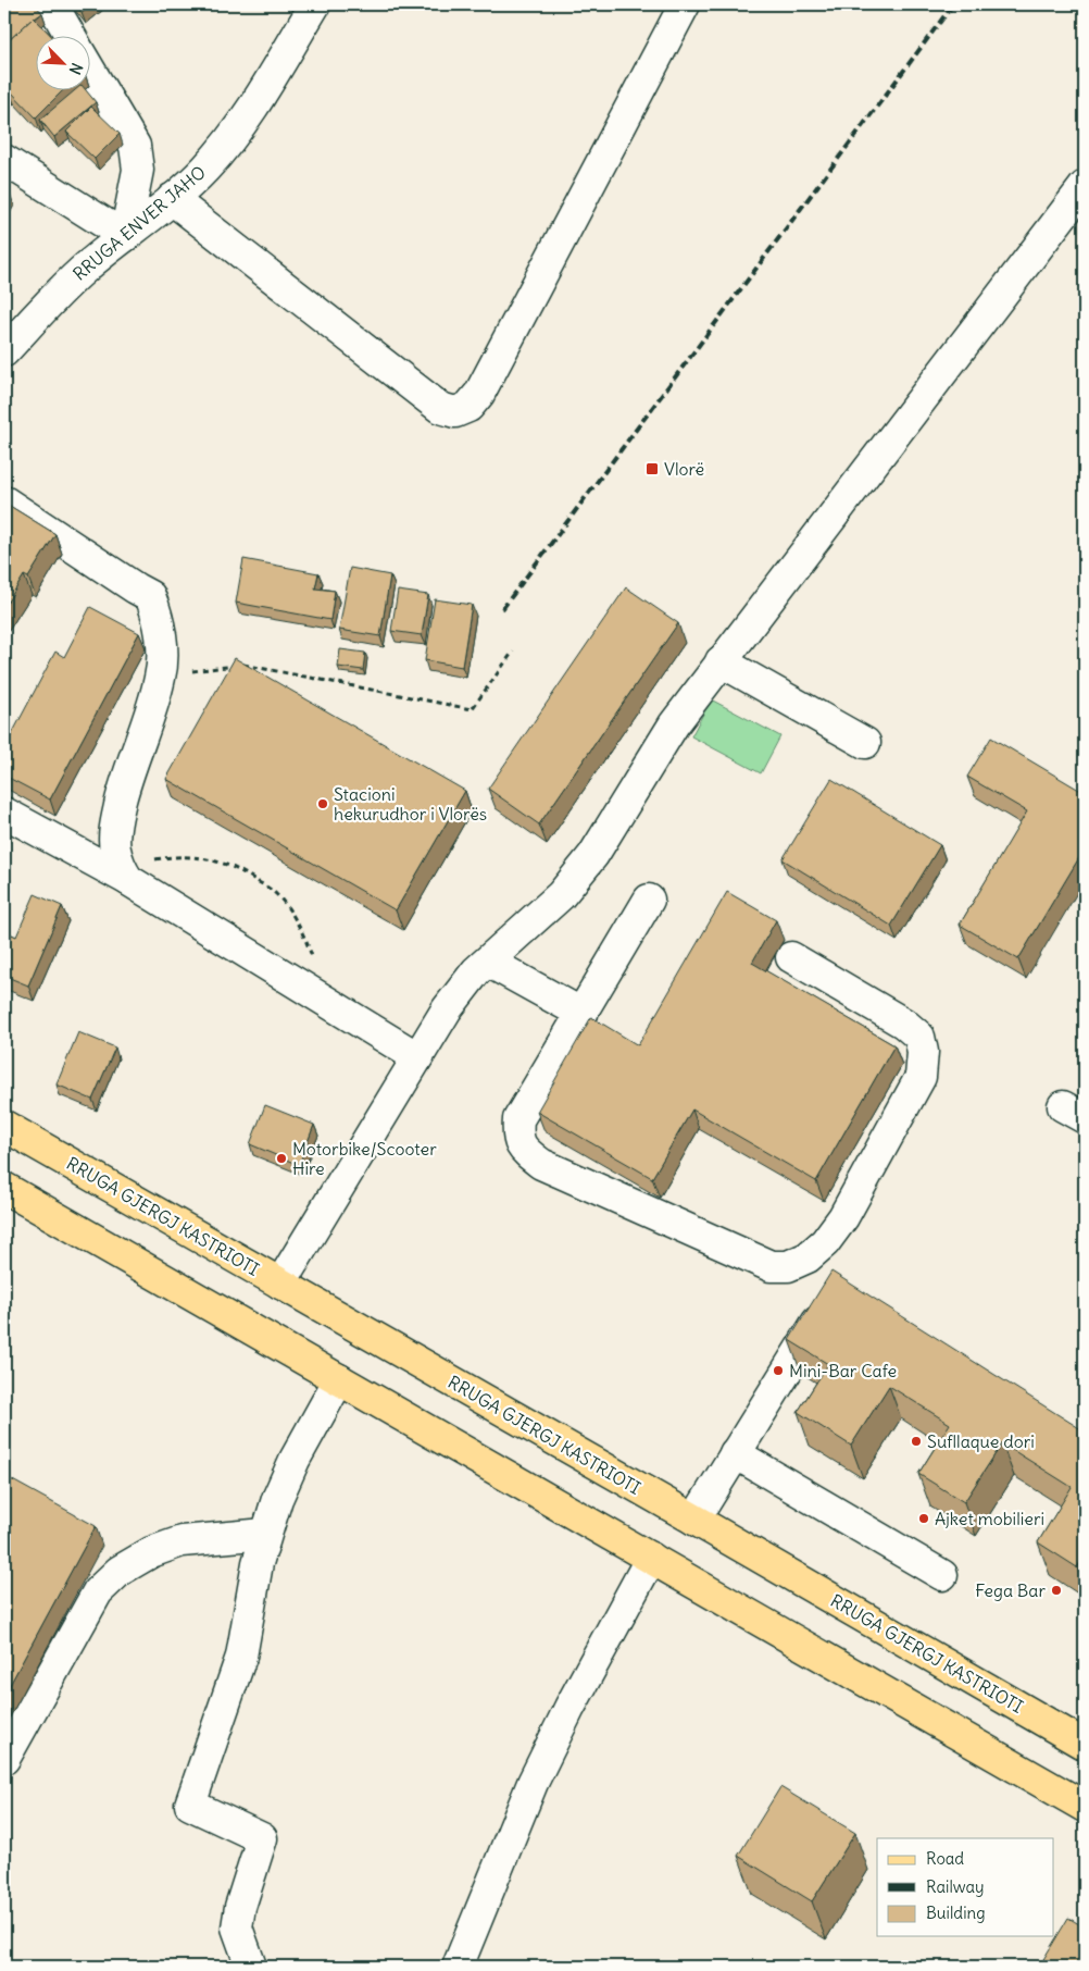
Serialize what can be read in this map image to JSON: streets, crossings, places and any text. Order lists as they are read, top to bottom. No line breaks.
{"streets":{"main road":["RRUGA GJERGJ KASTRIOTI"],"street":["RRUGA ENVER JAHO"]},"places":{"transit":["Vlorë"],"other":["Stacioni hekurudhor i Vlorës","Motorbike/Scooter Hire","Mini-Bar Cafe","Sufllaque dori","Ajket mobilieri","Fega Bar"]},"legend":["Road","Railway","Building"],"north":"bottom right"}
